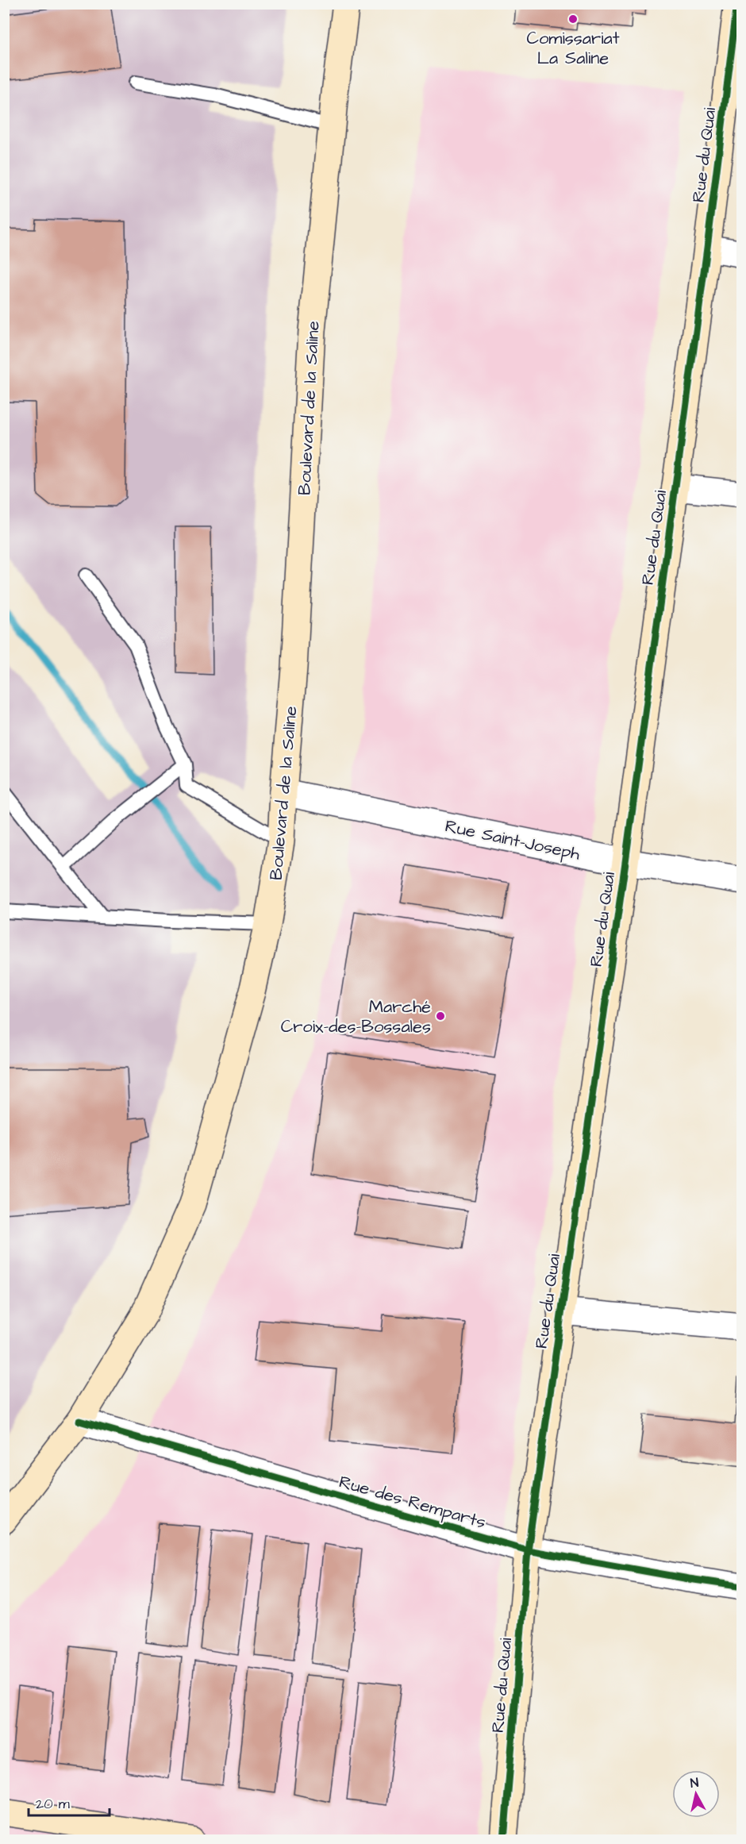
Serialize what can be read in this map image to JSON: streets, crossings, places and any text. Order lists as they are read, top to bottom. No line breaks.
{"streets":{"street":["Rue du Quai","Boulevard de la Saline","Rue Saint-Joseph","Rue des Remparts"]},"crossings":[["Rue du Quai","Rue Saint-Joseph"],["Rue du Quai","Rue des Remparts"],["Boulevard de la Saline","Rue Saint-Joseph"],["Boulevard de la Saline","Rue des Remparts"]],"places":["Comissariat La Saline","Marché Croix-des-Bossales"],"scale_bar":"20 m","north":"top"}
